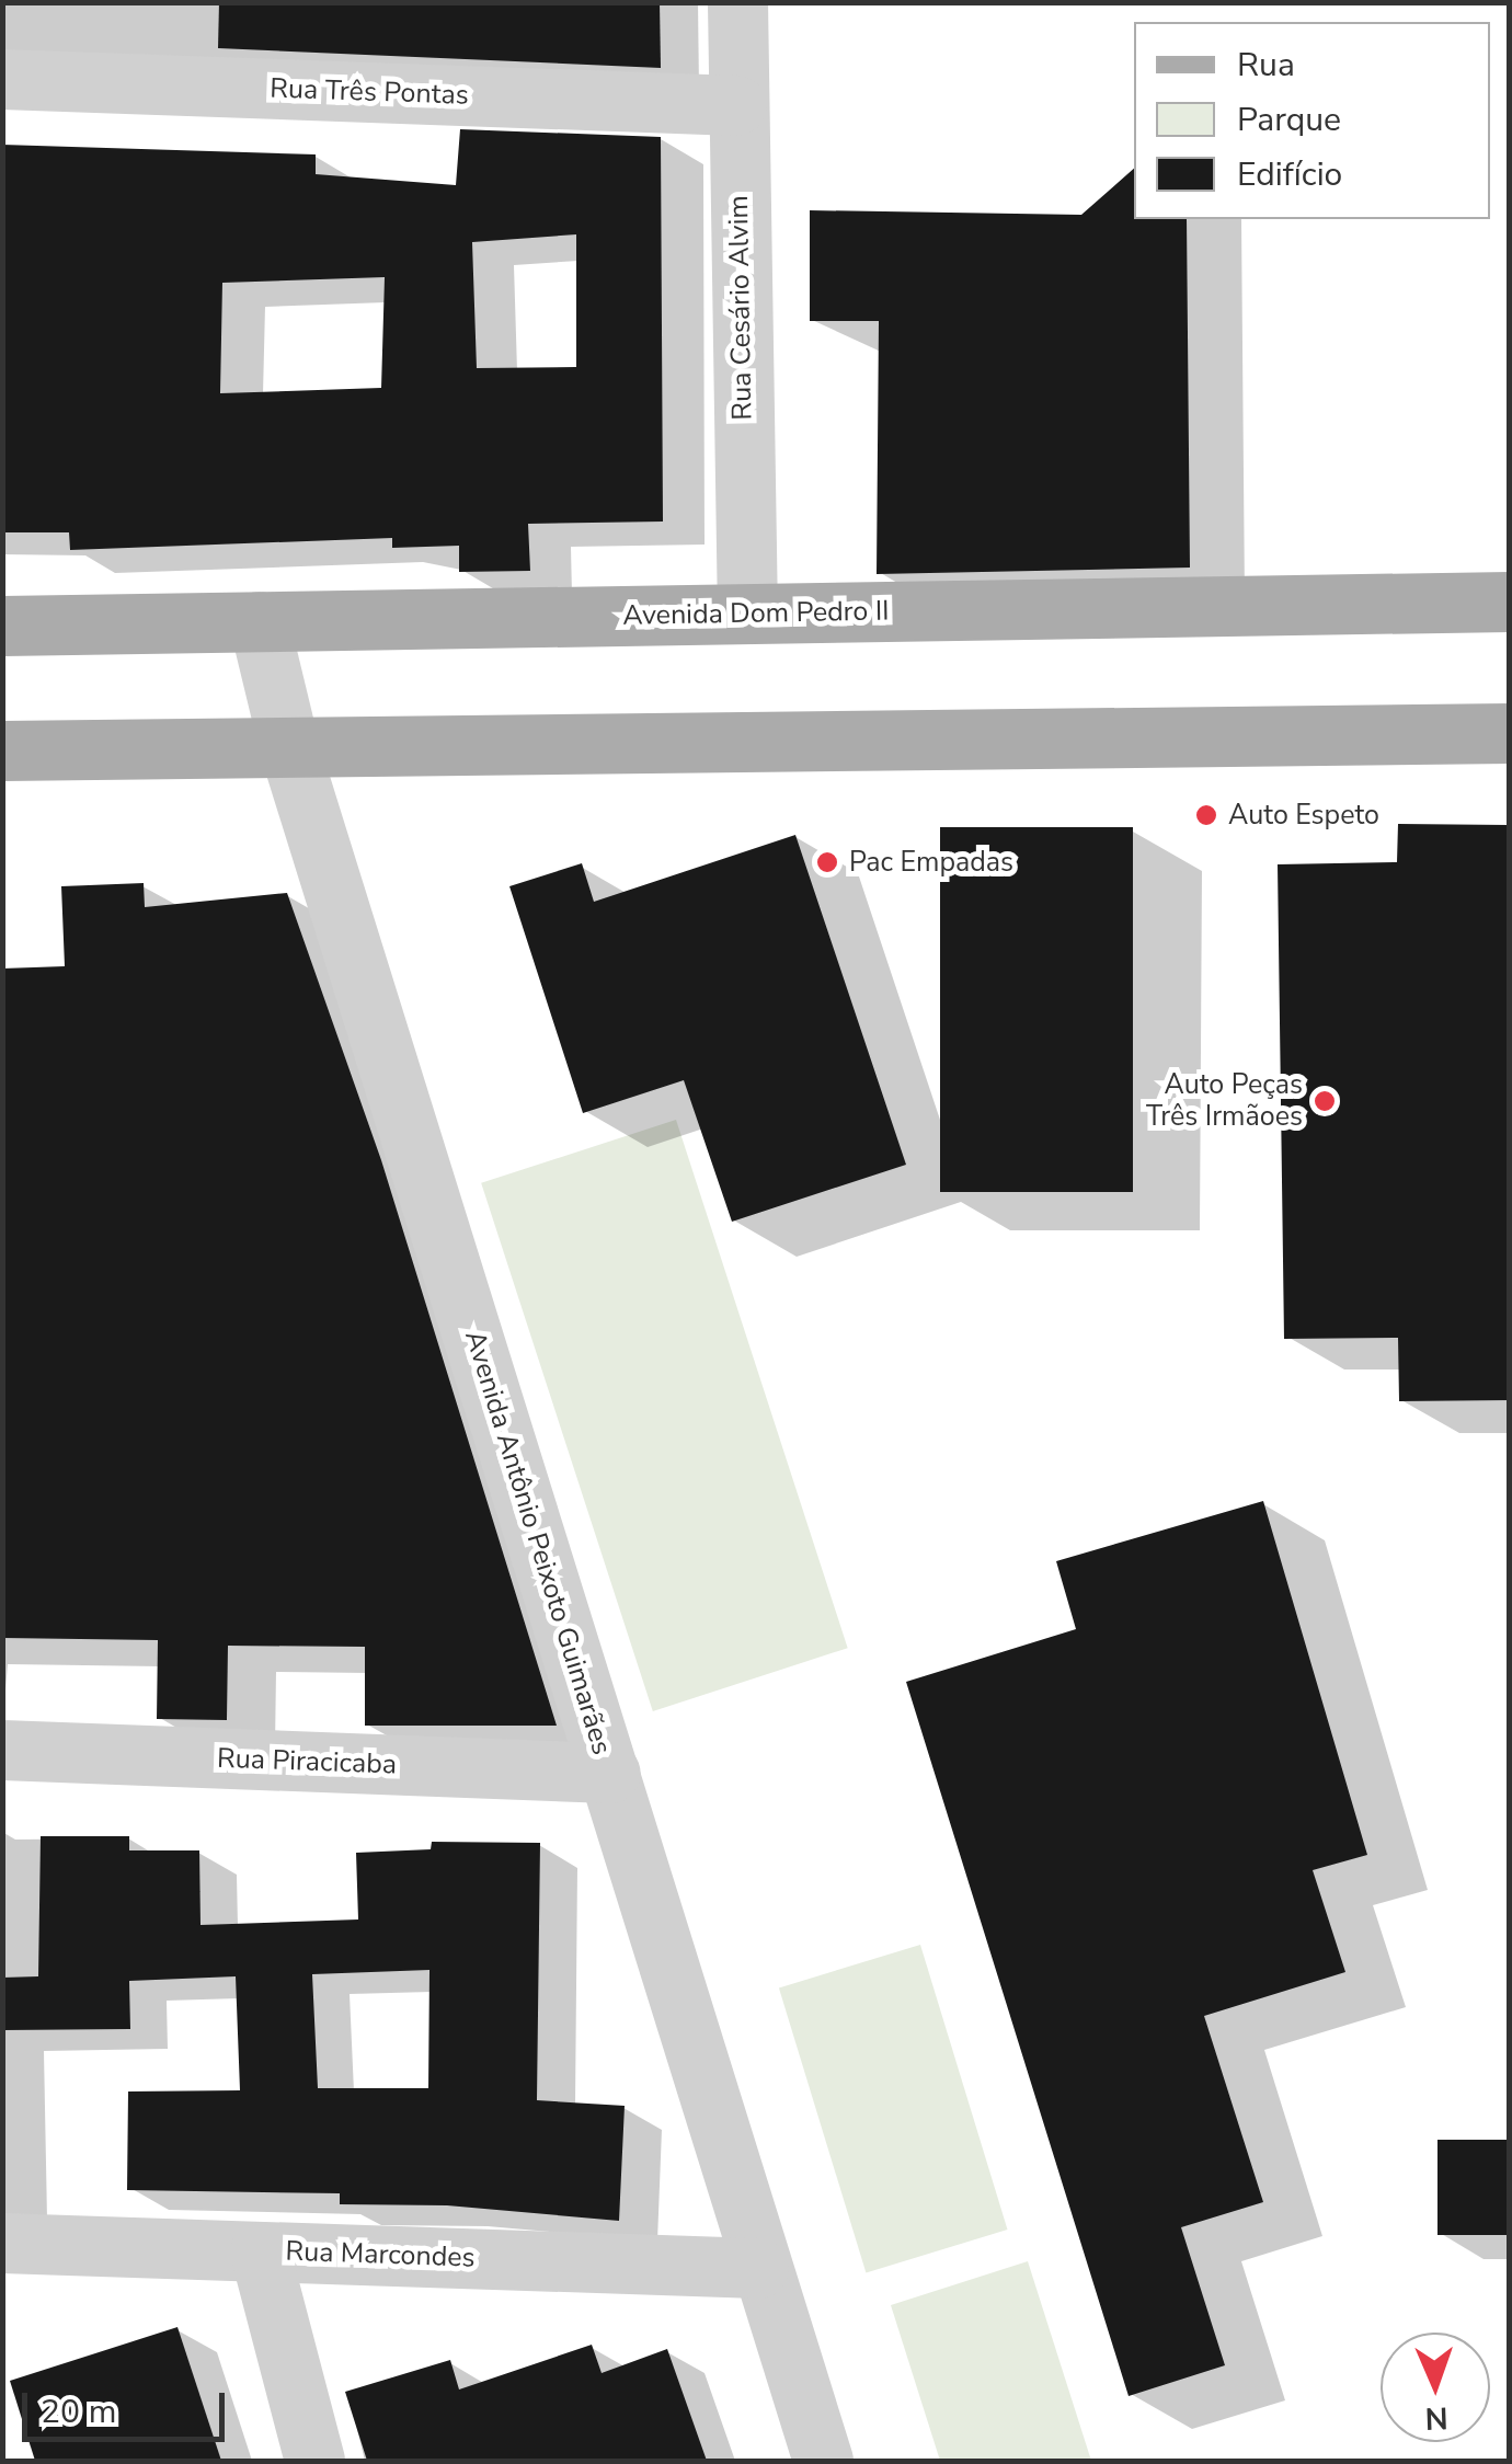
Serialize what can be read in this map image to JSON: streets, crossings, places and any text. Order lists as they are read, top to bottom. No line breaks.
{"streets":{"main road":["Avenida Dom Pedro II"],"street":["Rua Três Pontas","Rua Cesário Alvim","Avenida Antônio Peixoto Guimarães","Rua Piracicaba","Rua Marcondes"]},"crossings":[["Rua Três Pontas","Rua Cesário Alvim"],["Rua Cesário Alvim","Avenida Dom Pedro II"],["Avenida Dom Pedro II","Avenida Antônio Peixoto Guimarães"],["Avenida Antônio Peixoto Guimarães","Rua Piracicaba"],["Avenida Antônio Peixoto Guimarães","Rua Marcondes"]],"places":["Auto Espeto","Pac Empadas","Auto Peças Três Irmãoes"],"legend":["Rua","Parque","Edifício"],"scale_bar":"20 m","north":"bottom"}
